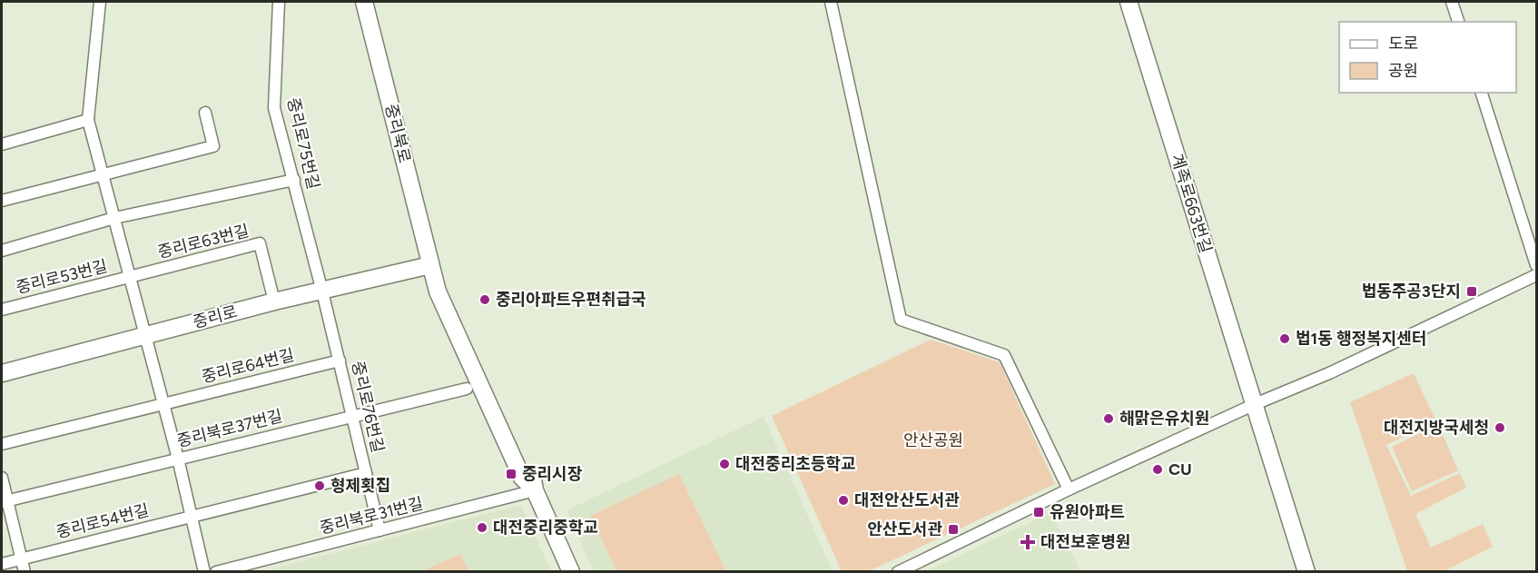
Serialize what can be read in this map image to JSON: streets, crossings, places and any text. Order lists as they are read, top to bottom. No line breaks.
{"streets":{"main road":["중리북로","계족로663번길","중리로"],"street":["중리로75번길","중리로63번길","중리로53번길","중리로64번길","중리로76번길","중리북로37번길","중리북로31번길","중리로54번길"]},"crossings":[["중리북로","중리로"],["중리북로","중리북로31번길"],["중리로75번길","중리로"],["중리로75번길","중리로76번길"],["중리로63번길","중리로53번길"],["중리로63번길","중리로"],["중리로","중리로76번길"],["중리로64번길","중리로76번길"],["중리로76번길","중리북로37번길"],["중리로76번길","중리북로31번길"]],"parks":["안산공원"],"places":{"transit":["법동주공3단지","중리시장","유원아파트","안산도서관"],"other":["중리아파트우편취급국","법1동 행정복지센터","해맑은유치원","대전지방국세청","대전중리초등학교","CU","형제횟집","대전안산도서관","대전중리중학교"],"health":["대전보훈병원"]},"legend":["도로","공원"]}
